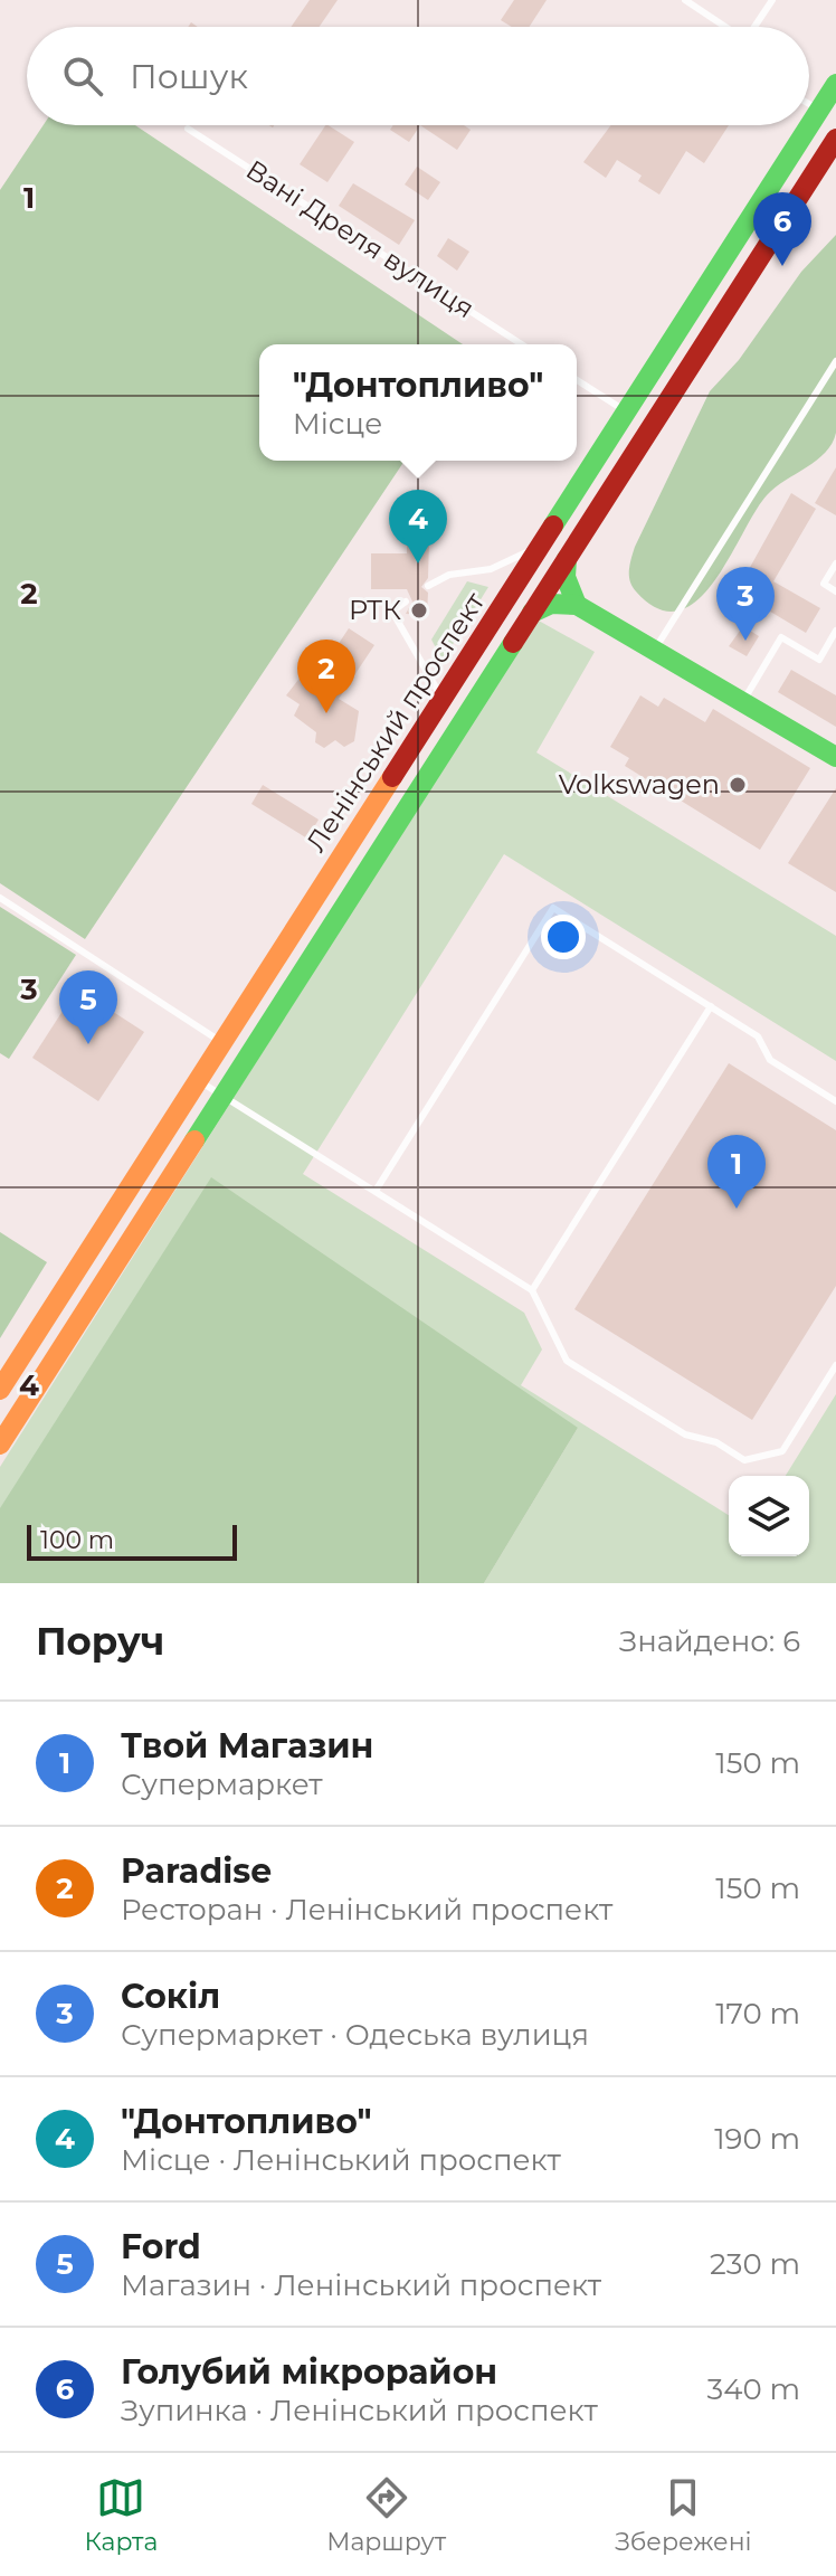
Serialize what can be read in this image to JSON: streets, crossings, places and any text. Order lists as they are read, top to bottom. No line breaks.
{"streets":{"main road":["Ленінський проспект"],"lane":["Вані Дреля вулиця"]},"places":["РТК","Volkswagen"],"scale_bar":"100 m","page":{"search":"Пошук","pins":["6","4","3","2","5","1"],"popup":["\"Донтопливо\"","Місце"],"scale":"100 m","heading":["Поруч","Знайдено: 6"],"list":[{"mark":"1","name":"Твой Магазин","note":"Супермаркет","value":"150 m"},{"mark":"2","name":"Paradise","note":"Ресторан · Ленінський проспект","value":"150 m"},{"mark":"3","name":"Сокіл","note":"Супермаркет · Одеська вулиця","value":"170 m"},{"mark":"4","name":"\"Донтопливо\"","note":"Місце · Ленінський проспект","value":"190 m"},{"mark":"5","name":"Ford","note":"Магазин · Ленінський проспект","value":"230 m"},{"mark":"6","name":"Голубий мікрорайон","note":"Зупинка · Ленінський проспект","value":"340 m"}],"nav":["Карта","Маршрут","Збережені"]},"grid":{"rows":["1","2","3","4"]}}
